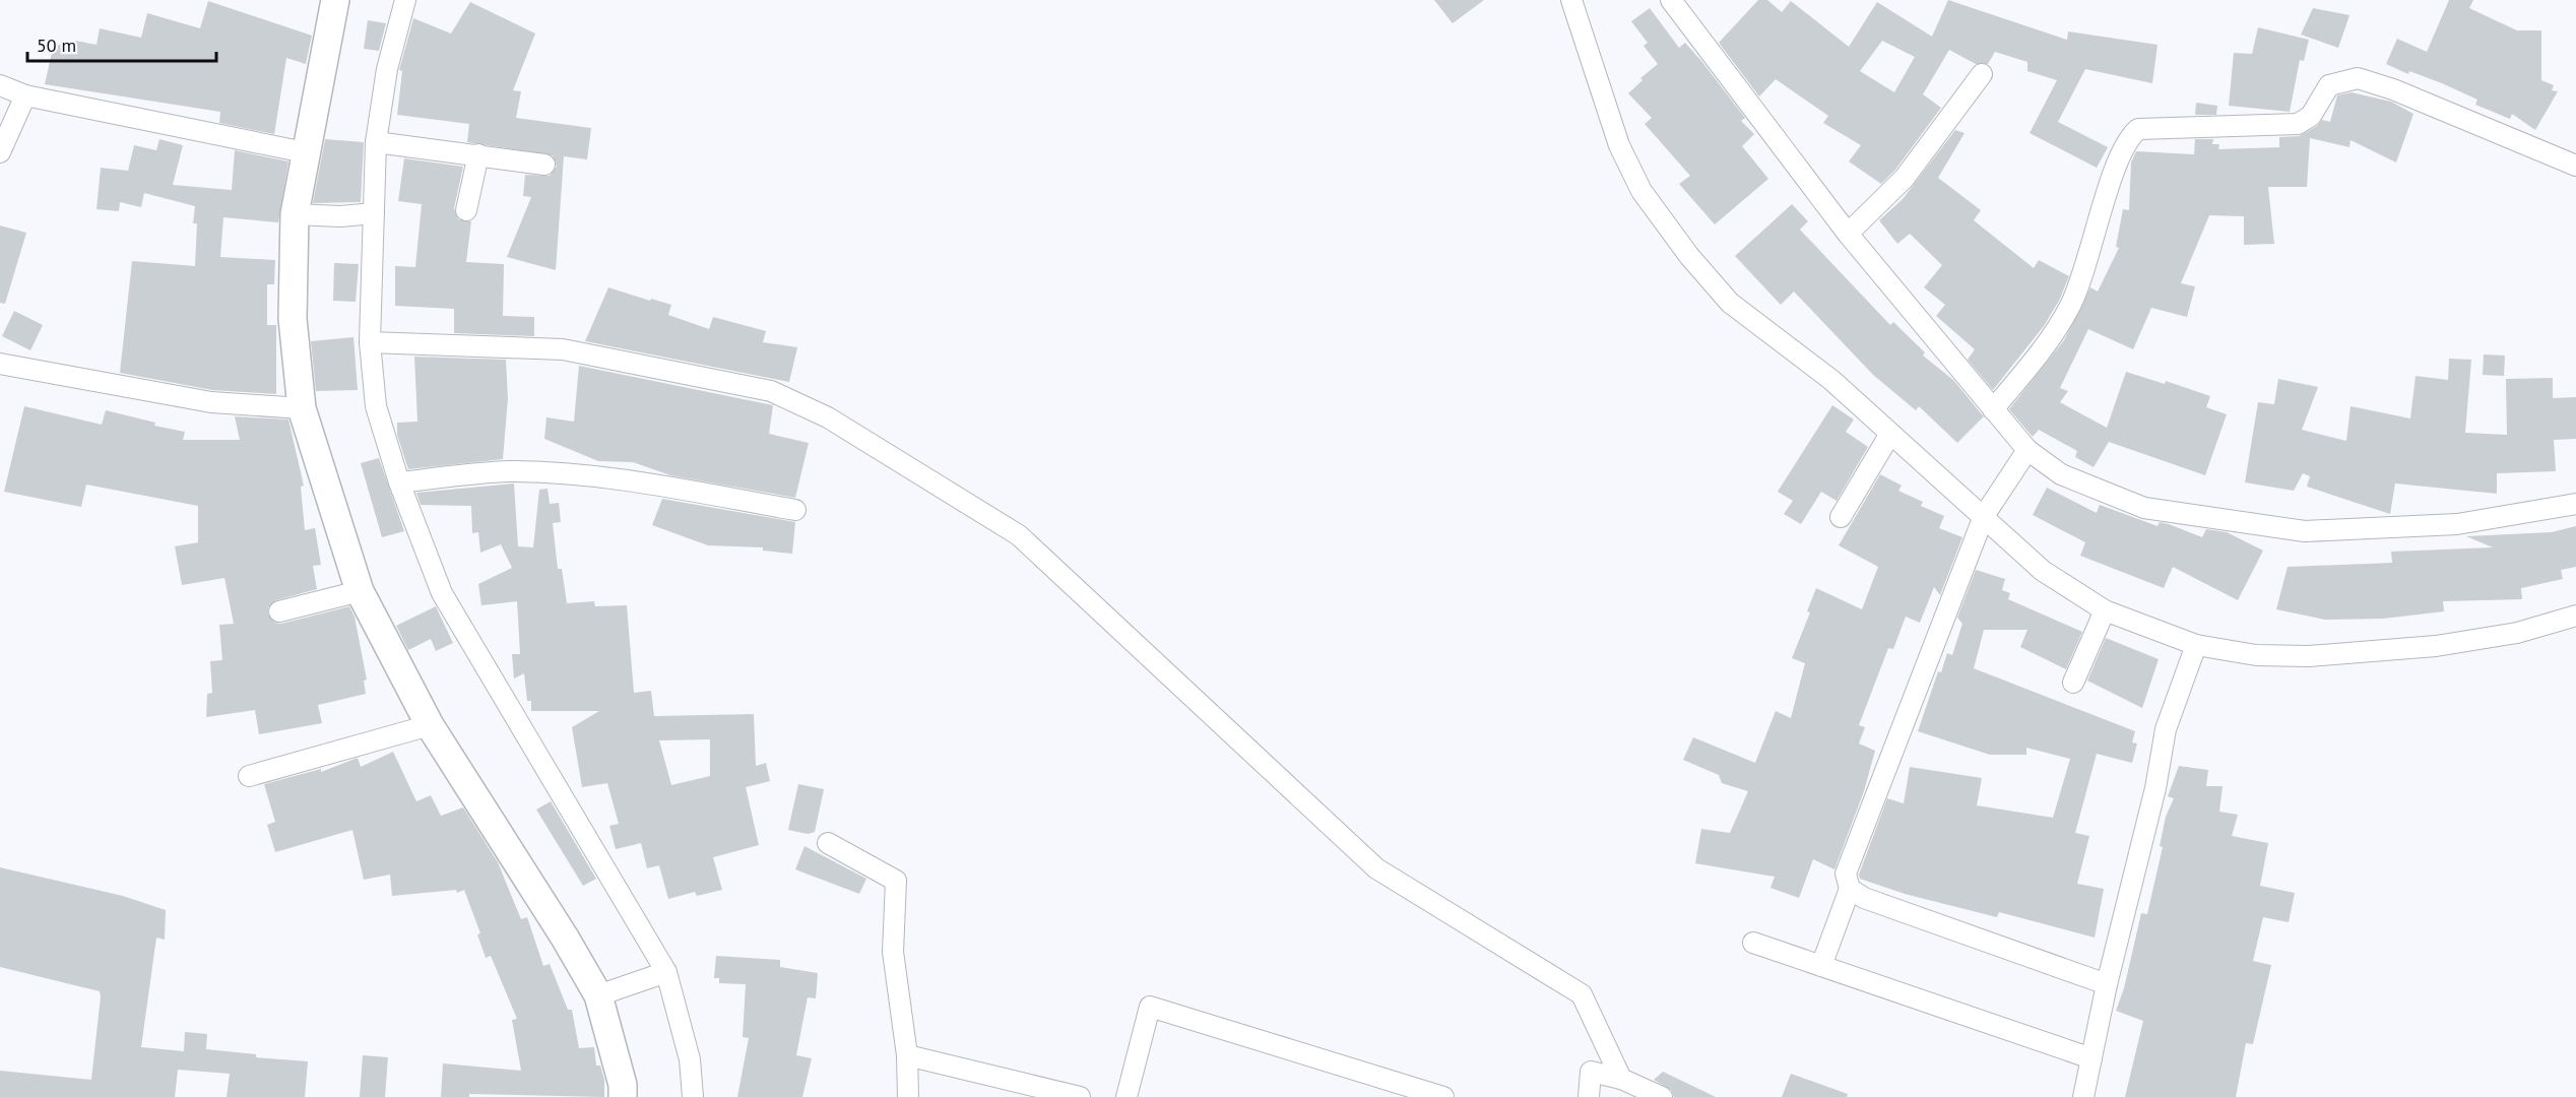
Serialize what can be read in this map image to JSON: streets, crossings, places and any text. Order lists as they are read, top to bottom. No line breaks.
{"scale_bar":"50 m"}
